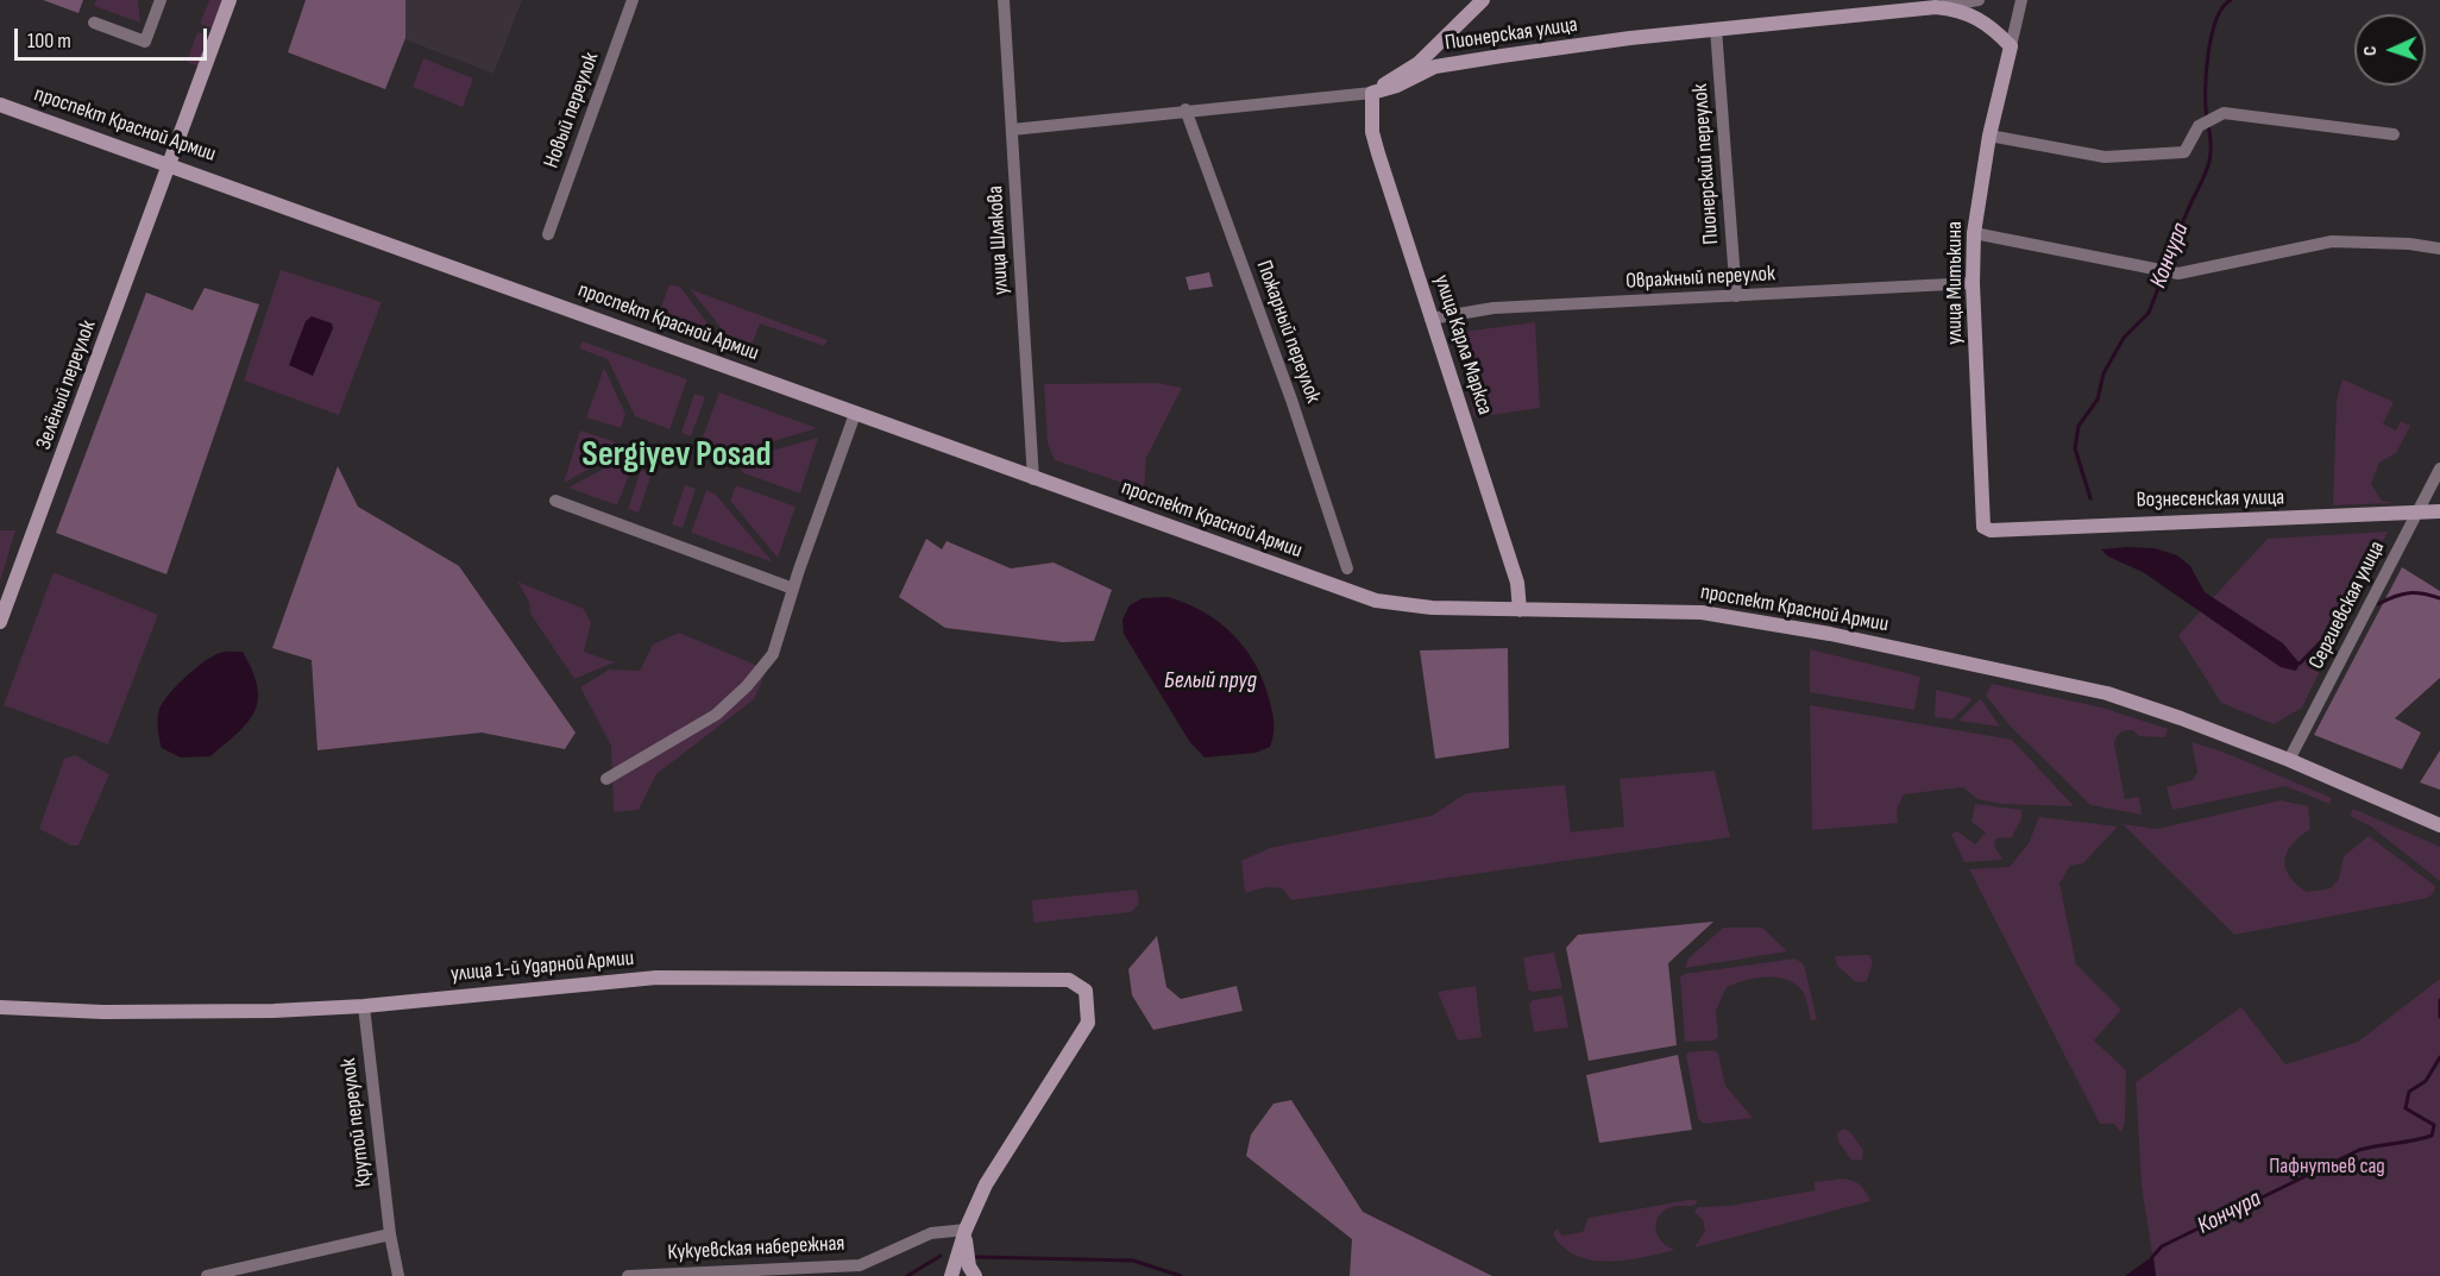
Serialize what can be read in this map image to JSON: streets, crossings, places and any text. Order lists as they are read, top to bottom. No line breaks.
{"streets":{"main road":["Пионерская улица","проспект Красной Армии","улица Митькина","улица Карла Маркса","Зелёный переулок","Вознесенская улица","улица 1-й Ударной Армии"],"street":["Новый переулок","Пионерский переулок","улица Шлякова","Овражный переулок","Пожарный переулок","Сергиевская улица","Крутой переулок","Кукуевская набережная"]},"crossings":[["Пионерская улица","Пионерский переулок"],["Пионерская улица","улица Шлякова"],["Пионерская улица","улица Митькина"],["Пионерская улица","Пожарный переулок"],["Пионерская улица","улица Карла Маркса"],["проспект Красной Армии","улица Шлякова"],["проспект Красной Армии","улица Карла Маркса"],["проспект Красной Армии","Зелёный переулок"],["проспект Красной Армии","Сергиевская улица"],["Пионерский переулок","Овражный переулок"],["Овражный переулок","улица Митькина"],["Овражный переулок","улица Карла Маркса"],["улица Митькина","Вознесенская улица"],["Вознесенская улица","Сергиевская улица"],["улица 1-й Ударной Армии","Крутой переулок"],["улица 1-й Ударной Армии","Кукуевская набережная"]],"districts":["Sergiyev Posad"],"water":["Кончура","Белый пруд"],"parks":["Пафнутьев сад"],"scale_bar":"100 m","north":"left"}
